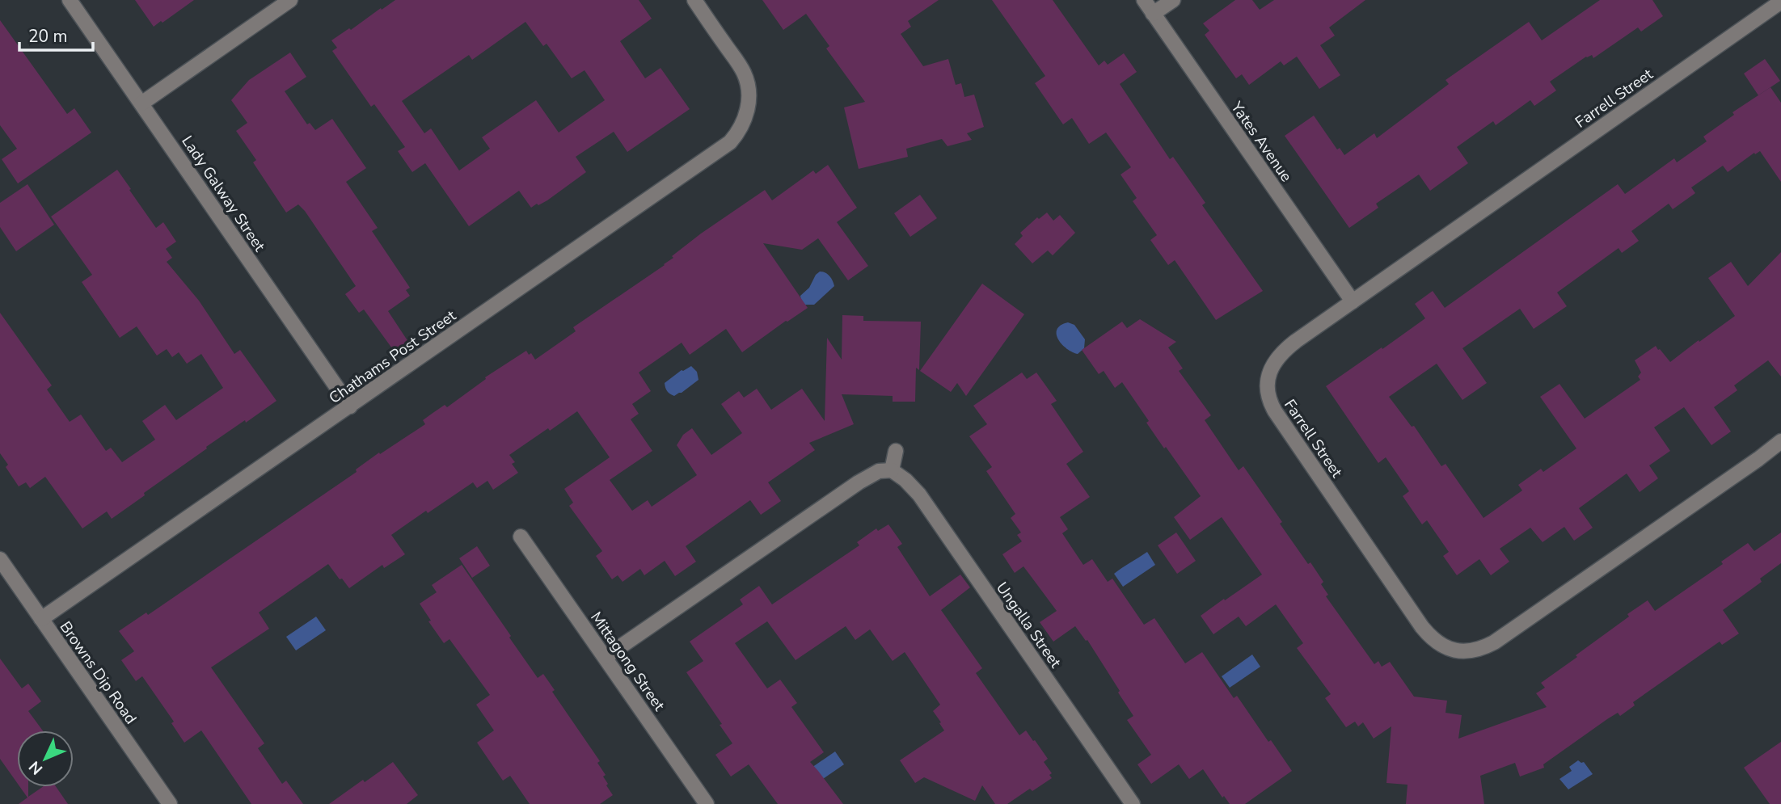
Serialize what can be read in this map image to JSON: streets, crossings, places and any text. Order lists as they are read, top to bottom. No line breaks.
{"streets":{"street":["Farrell Street","Yates Avenue","Lady Galway Street","Chathams Post Street","Ungalla Street","Mittagong Street","Browns Dip Road"]},"crossings":[["Farrell Street","Yates Avenue"],["Lady Galway Street","Chathams Post Street"],["Chathams Post Street","Browns Dip Road"]],"scale_bar":"20 m","north":"bottom left"}
